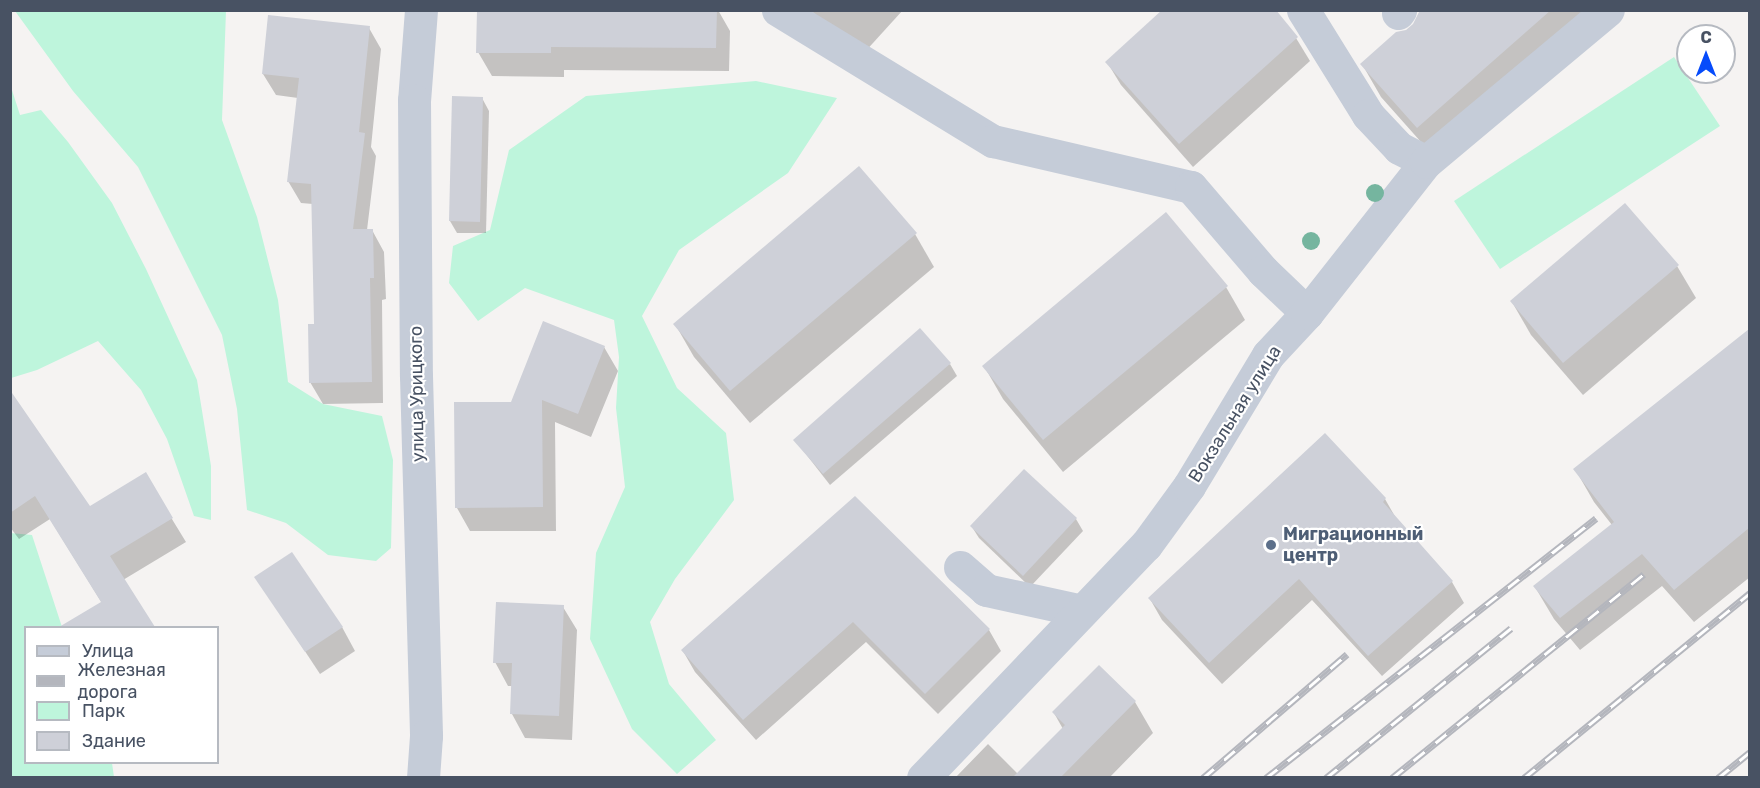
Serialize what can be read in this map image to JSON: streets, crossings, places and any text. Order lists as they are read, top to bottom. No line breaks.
{"streets":{"street":["улица Урицкого","Вокзальная улица"]},"places":["Миграционный центр"],"legend":["Улица","Железная дорога","Парк","Здание"],"north":"top"}
